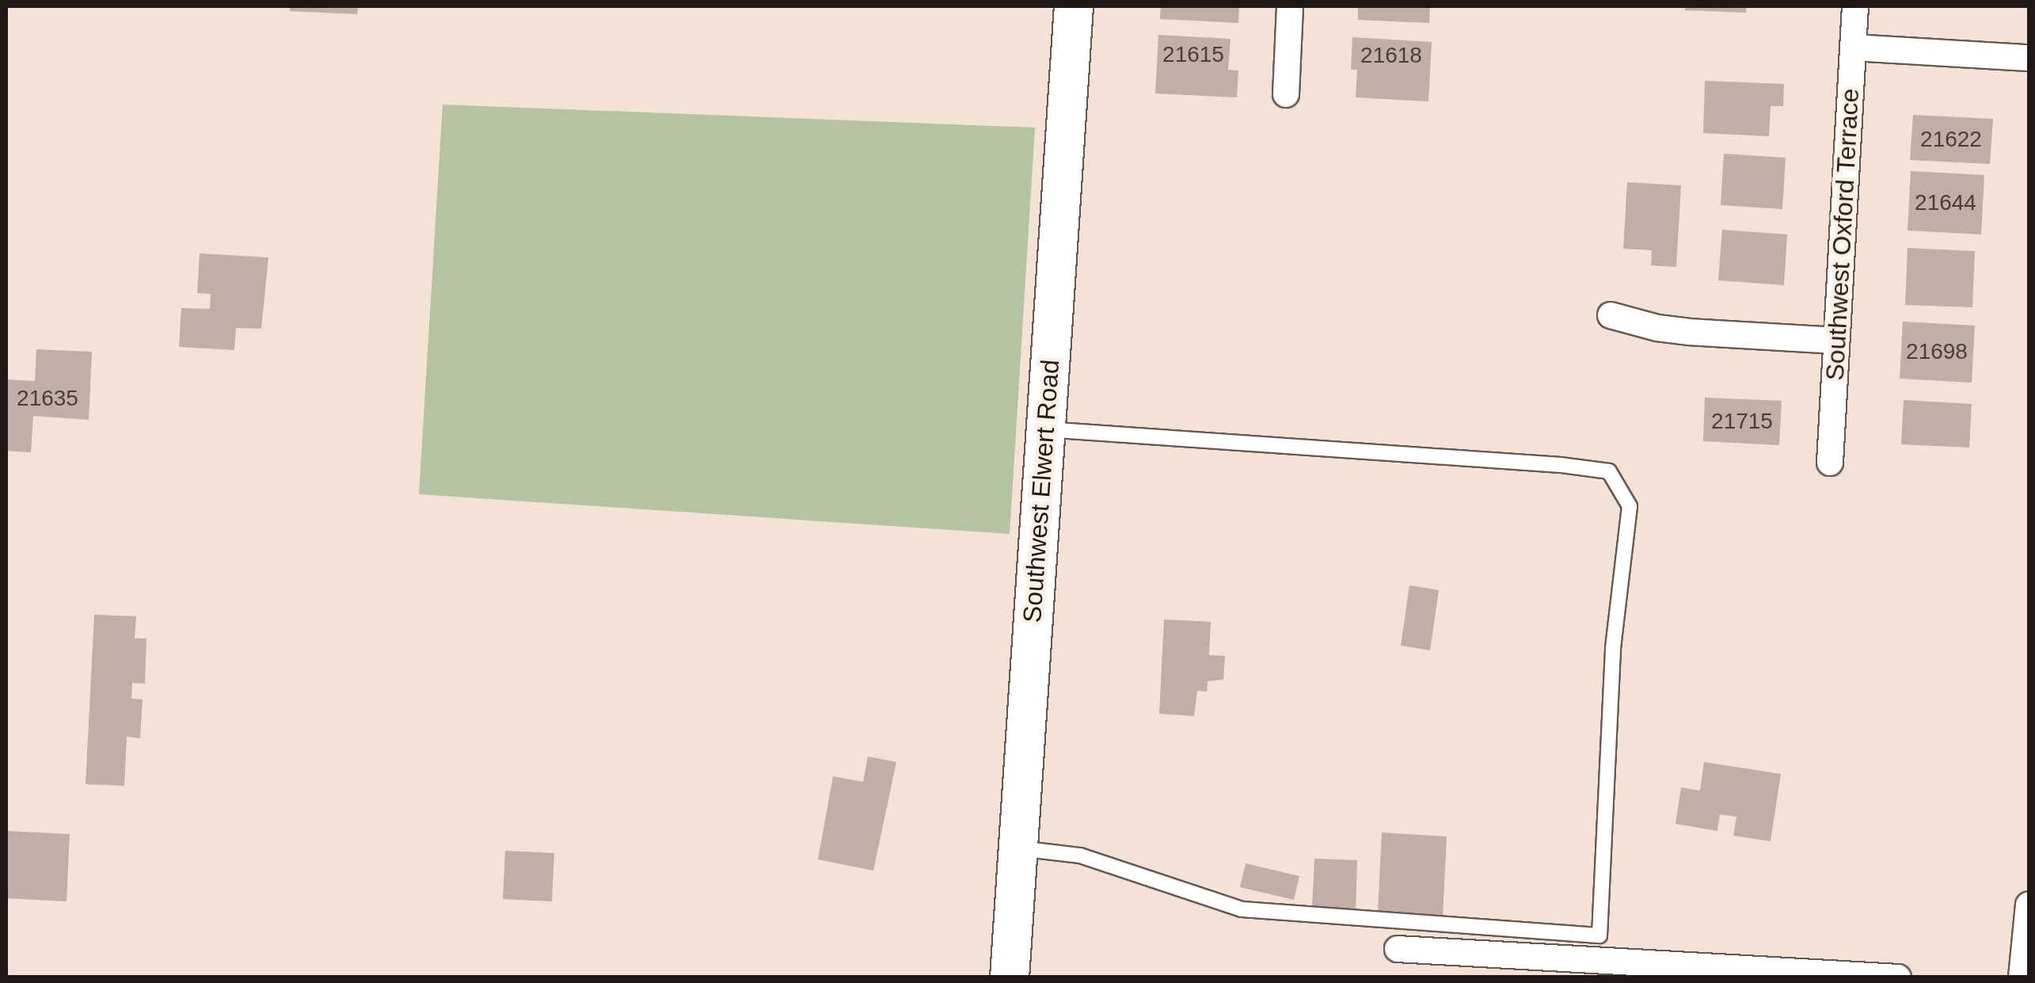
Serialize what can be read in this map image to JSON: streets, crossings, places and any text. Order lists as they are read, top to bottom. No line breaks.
{"streets":{"main road":["Southwest Elwert Road"],"street":["Southwest Oxford Terrace"]},"house_numbers":["21615","21618","21622","21644","21698","21635","21715"]}
